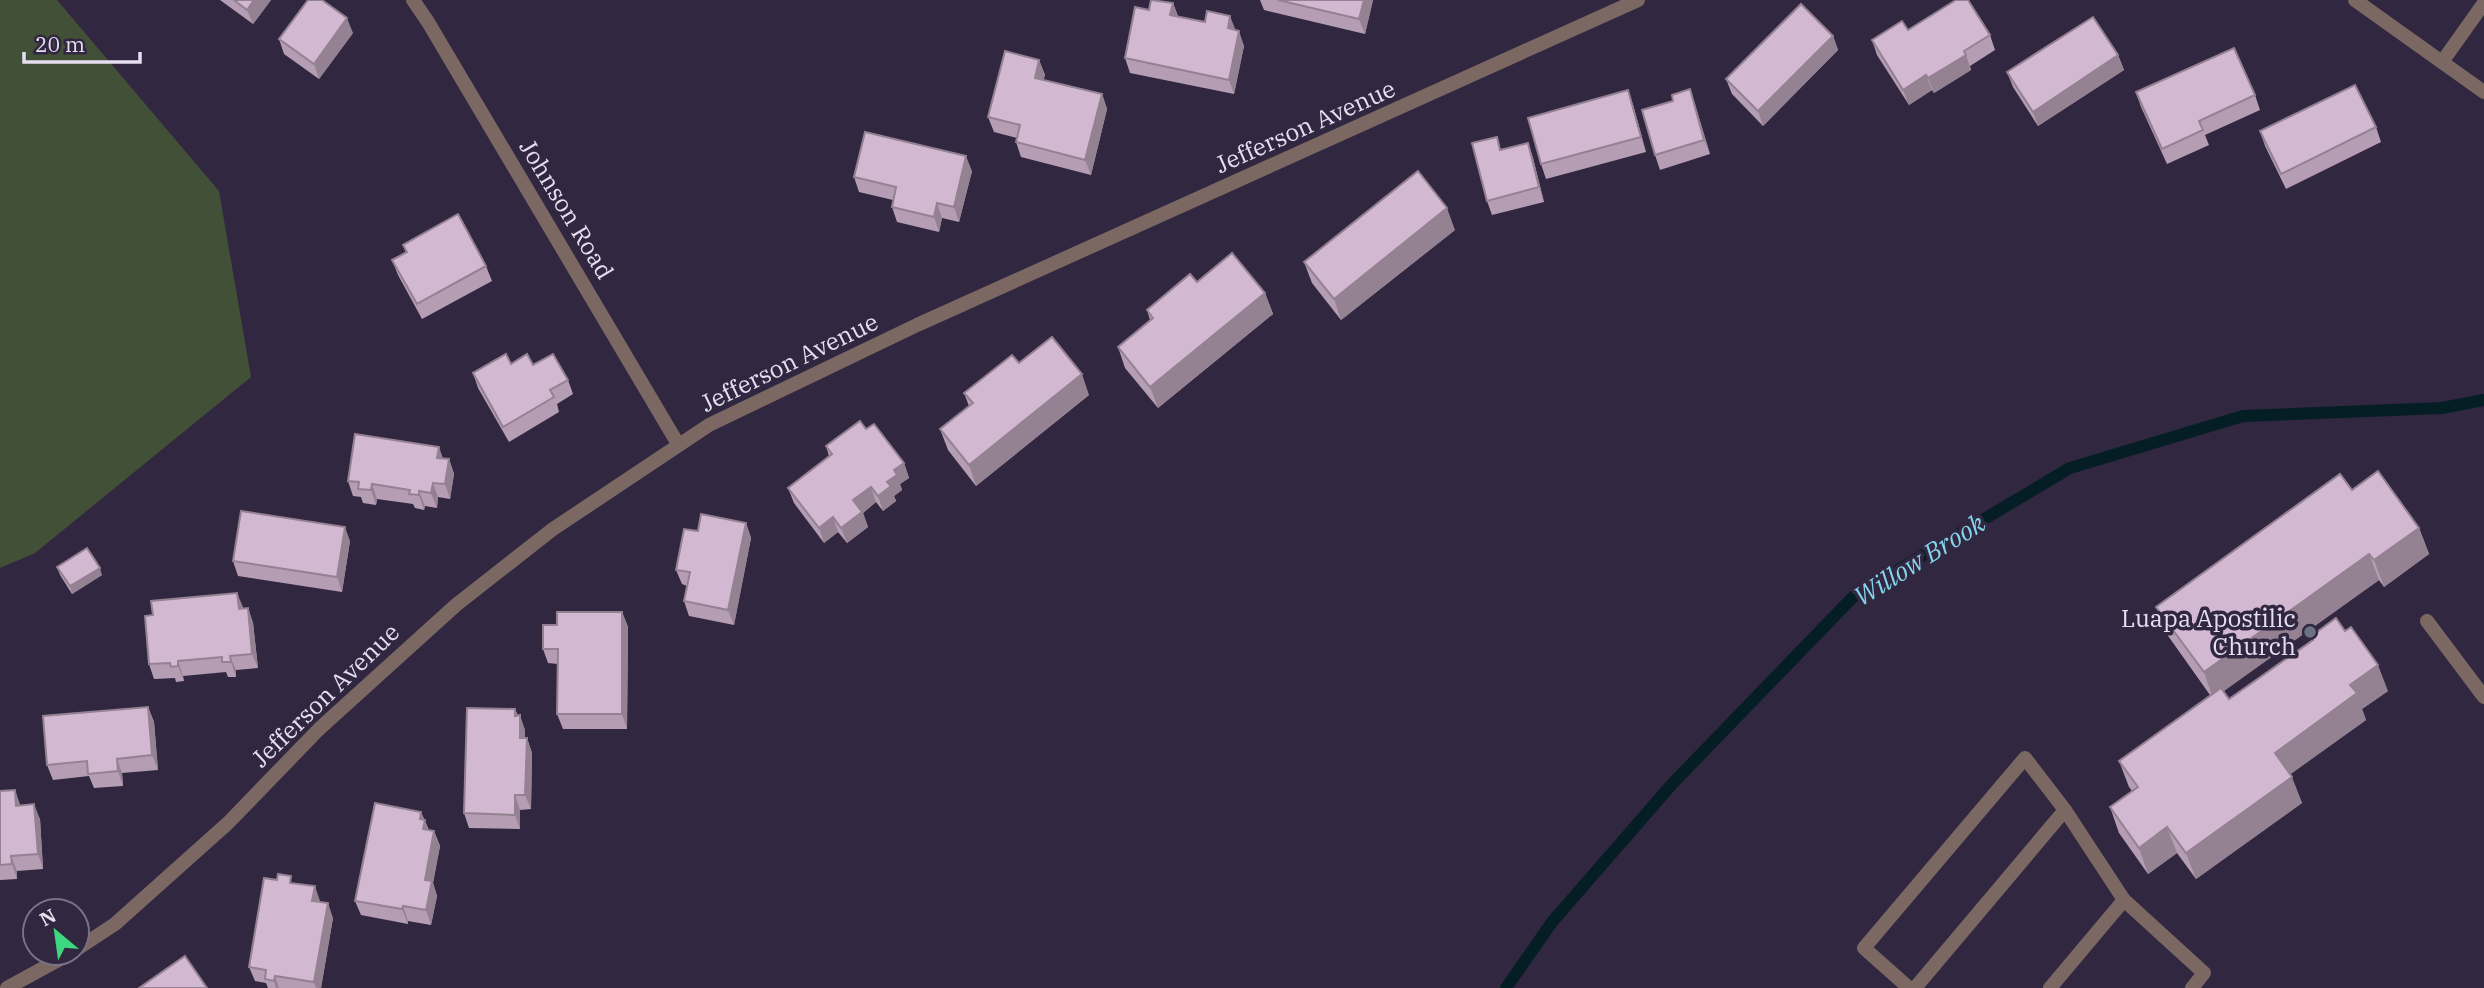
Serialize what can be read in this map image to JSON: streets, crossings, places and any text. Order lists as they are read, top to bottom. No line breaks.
{"streets":{"street":["Jefferson Avenue","Johnson Road"]},"crossings":[["Jefferson Avenue","Johnson Road"]],"water":["Willow Brook"],"places":["Luapa Apostilic Church"],"scale_bar":"20 m","north":"top left"}
